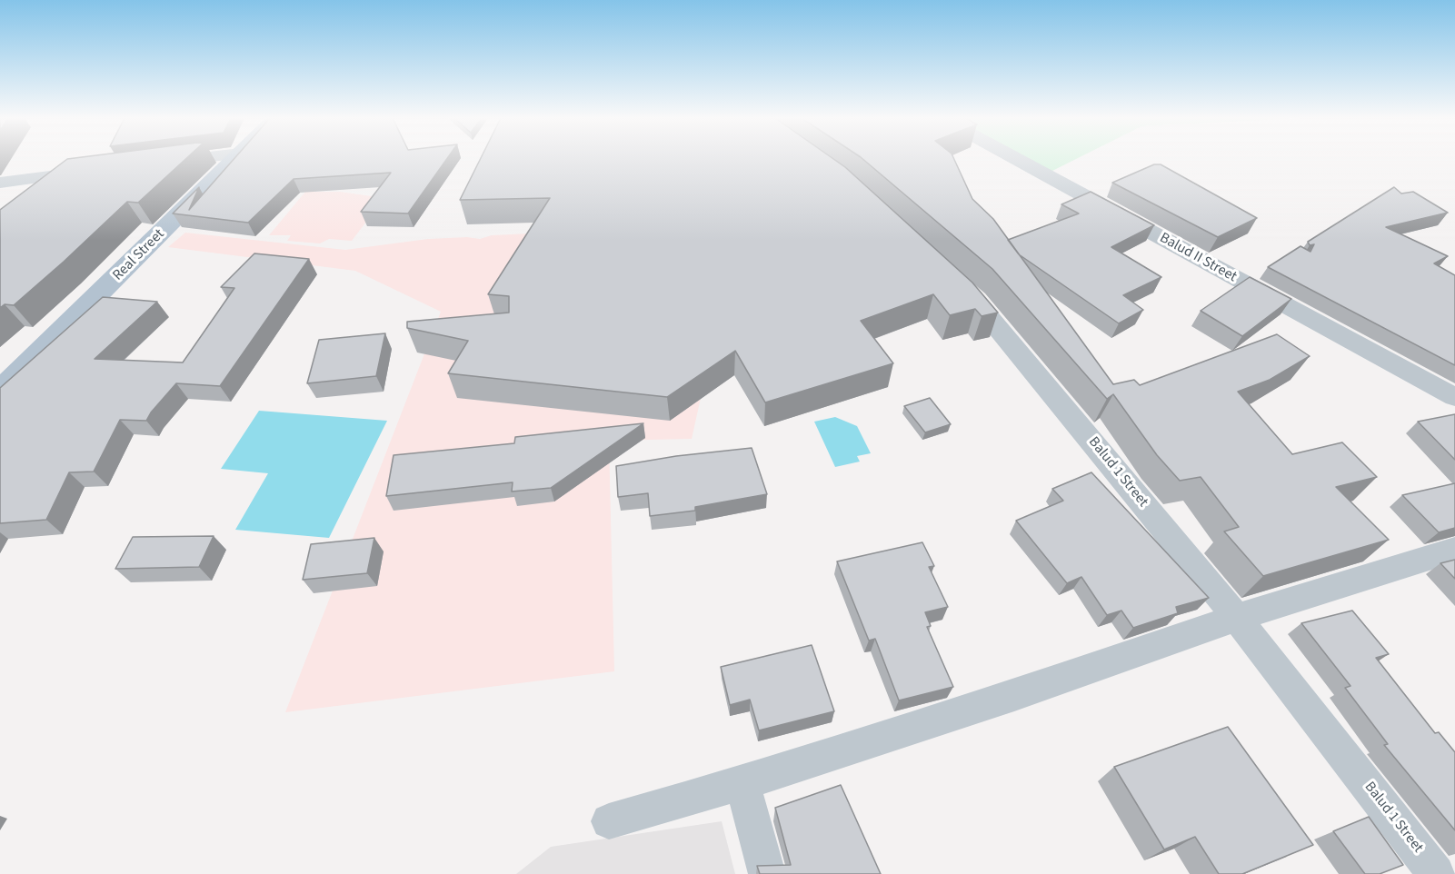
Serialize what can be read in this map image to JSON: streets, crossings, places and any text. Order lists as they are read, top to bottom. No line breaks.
{"streets":{"main road":["Real Street"],"street":["Balud II Street","Balud 1 Street"]}}
